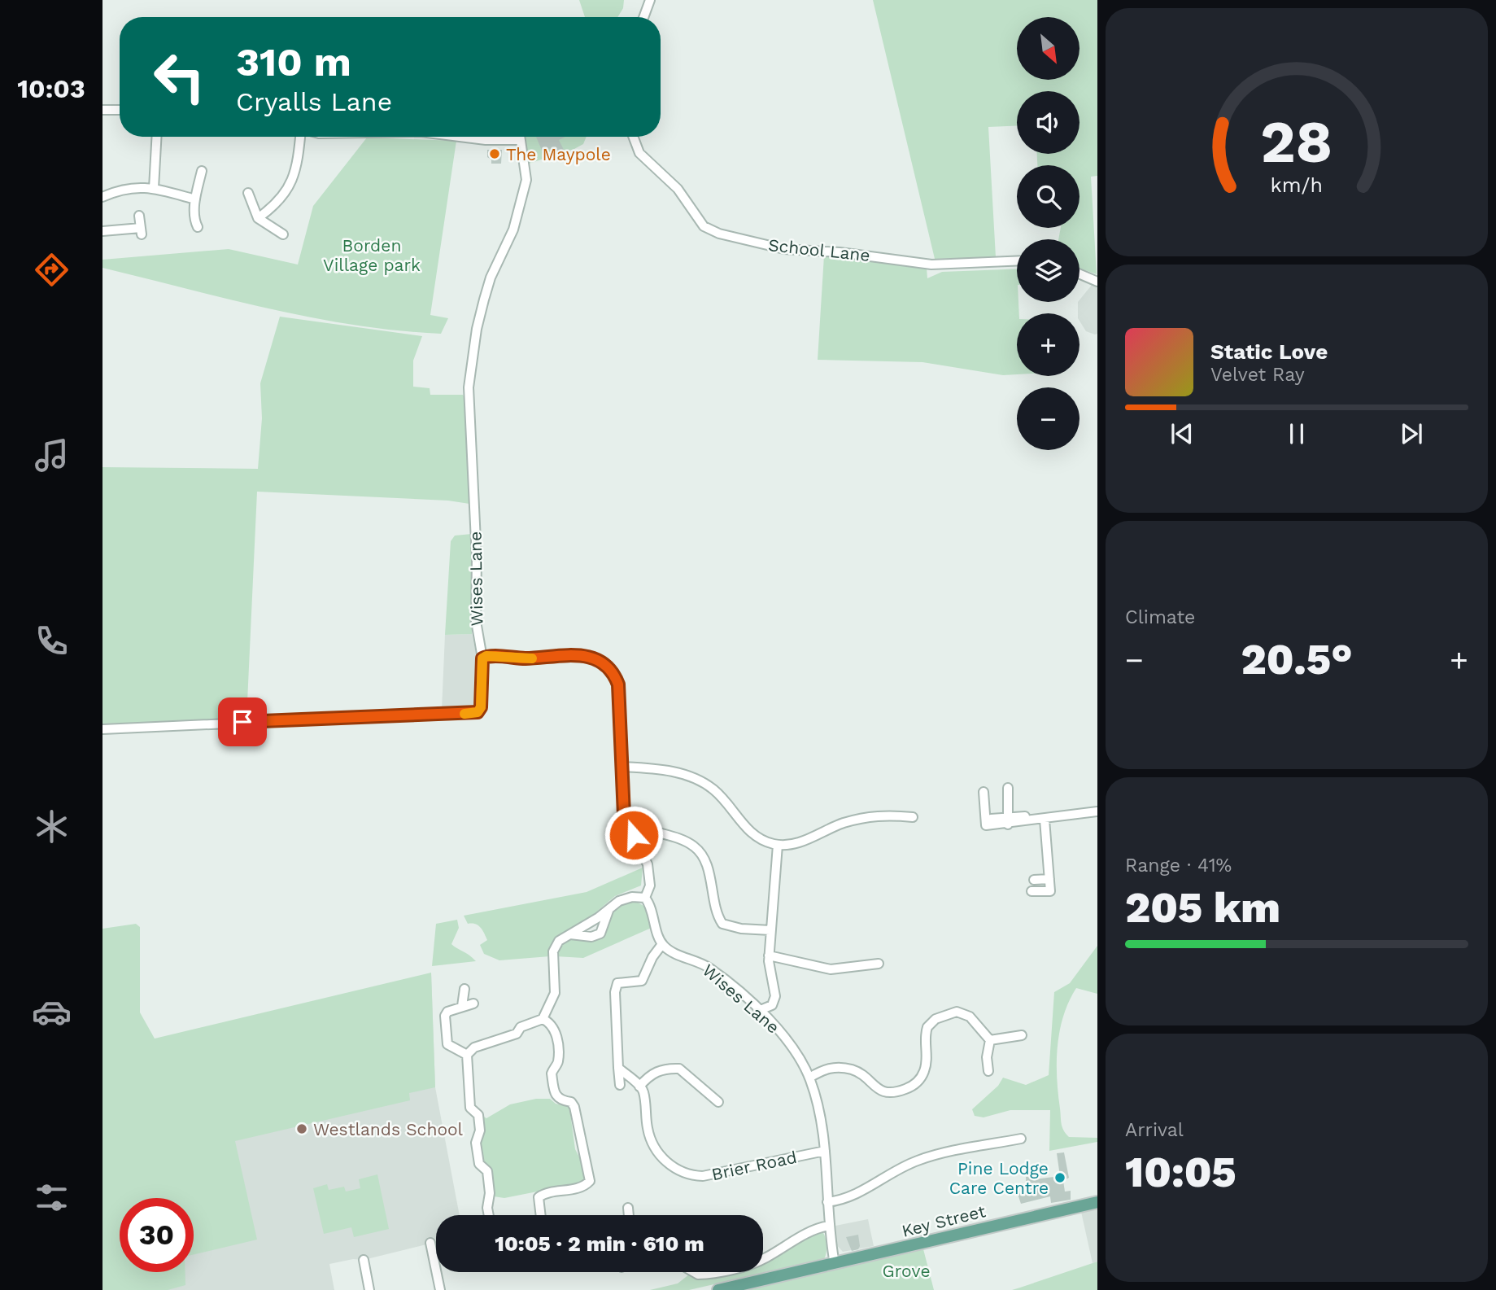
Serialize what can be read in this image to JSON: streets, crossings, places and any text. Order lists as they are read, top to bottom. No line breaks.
{"streets":{"main road":["Key Street"],"street":["School Lane","Wises Lane","Brier Road"]},"crossings":[["Wises Lane","Brier Road"],["Wises Lane","Key Street"]],"parks":["Borden Village park","Grove"],"places":["The Maypole","Westlands School","Pine Lodge Care Centre"],"north":"bottom right","page":{"tabs":"10:03","map_buttons":["+","−"],"turn":["310 m","Cryalls Lane"],"song":["Static Love","Velvet Ray"],"tile":["Climate",["Range · 41%","205 km"],["Arrival","10:05"]],"heat":["−","20.5°","+"],"limit":"30","trip":"10:05 · 2 min · 610 m","gauge":["28","km/h"]}}
